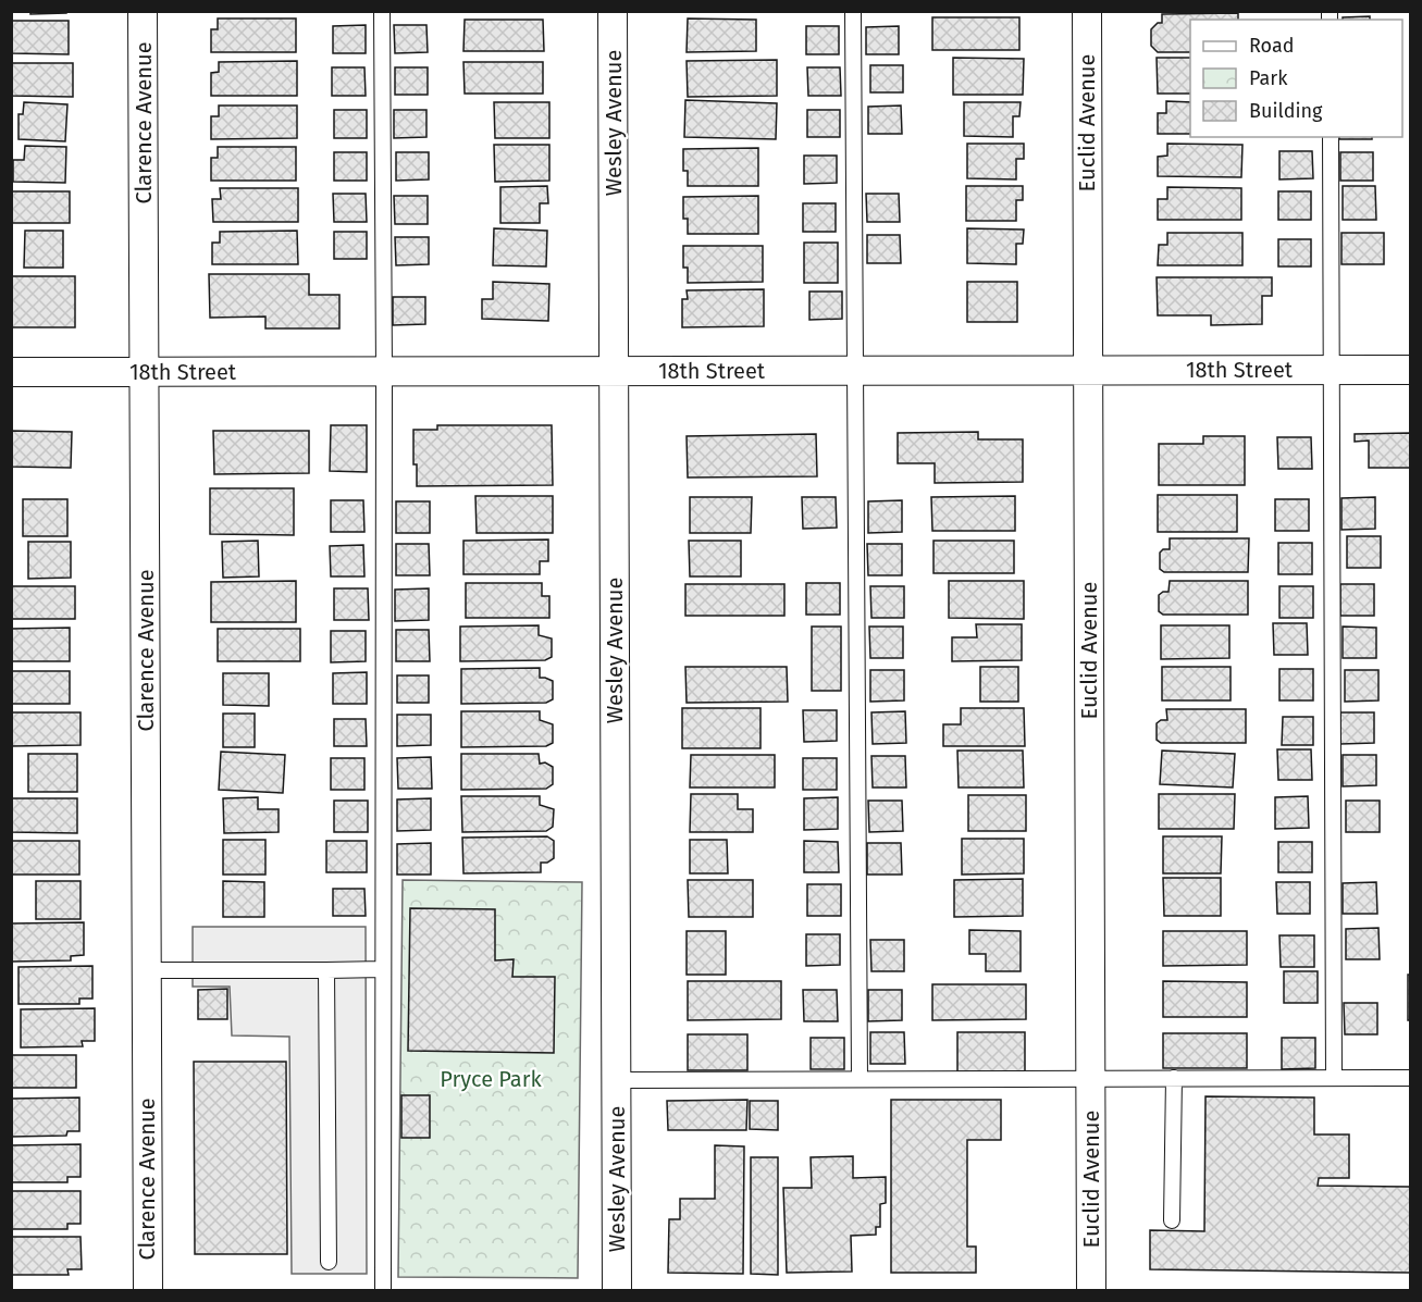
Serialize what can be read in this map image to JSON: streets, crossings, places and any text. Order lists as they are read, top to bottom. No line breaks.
{"streets":{"street":["Clarence Avenue","Wesley Avenue","Euclid Avenue","18th Street"]},"crossings":[["Clarence Avenue","18th Street"],["Wesley Avenue","18th Street"],["Euclid Avenue","18th Street"]],"parks":["Pryce Park"],"legend":["Road","Park","Building"]}
